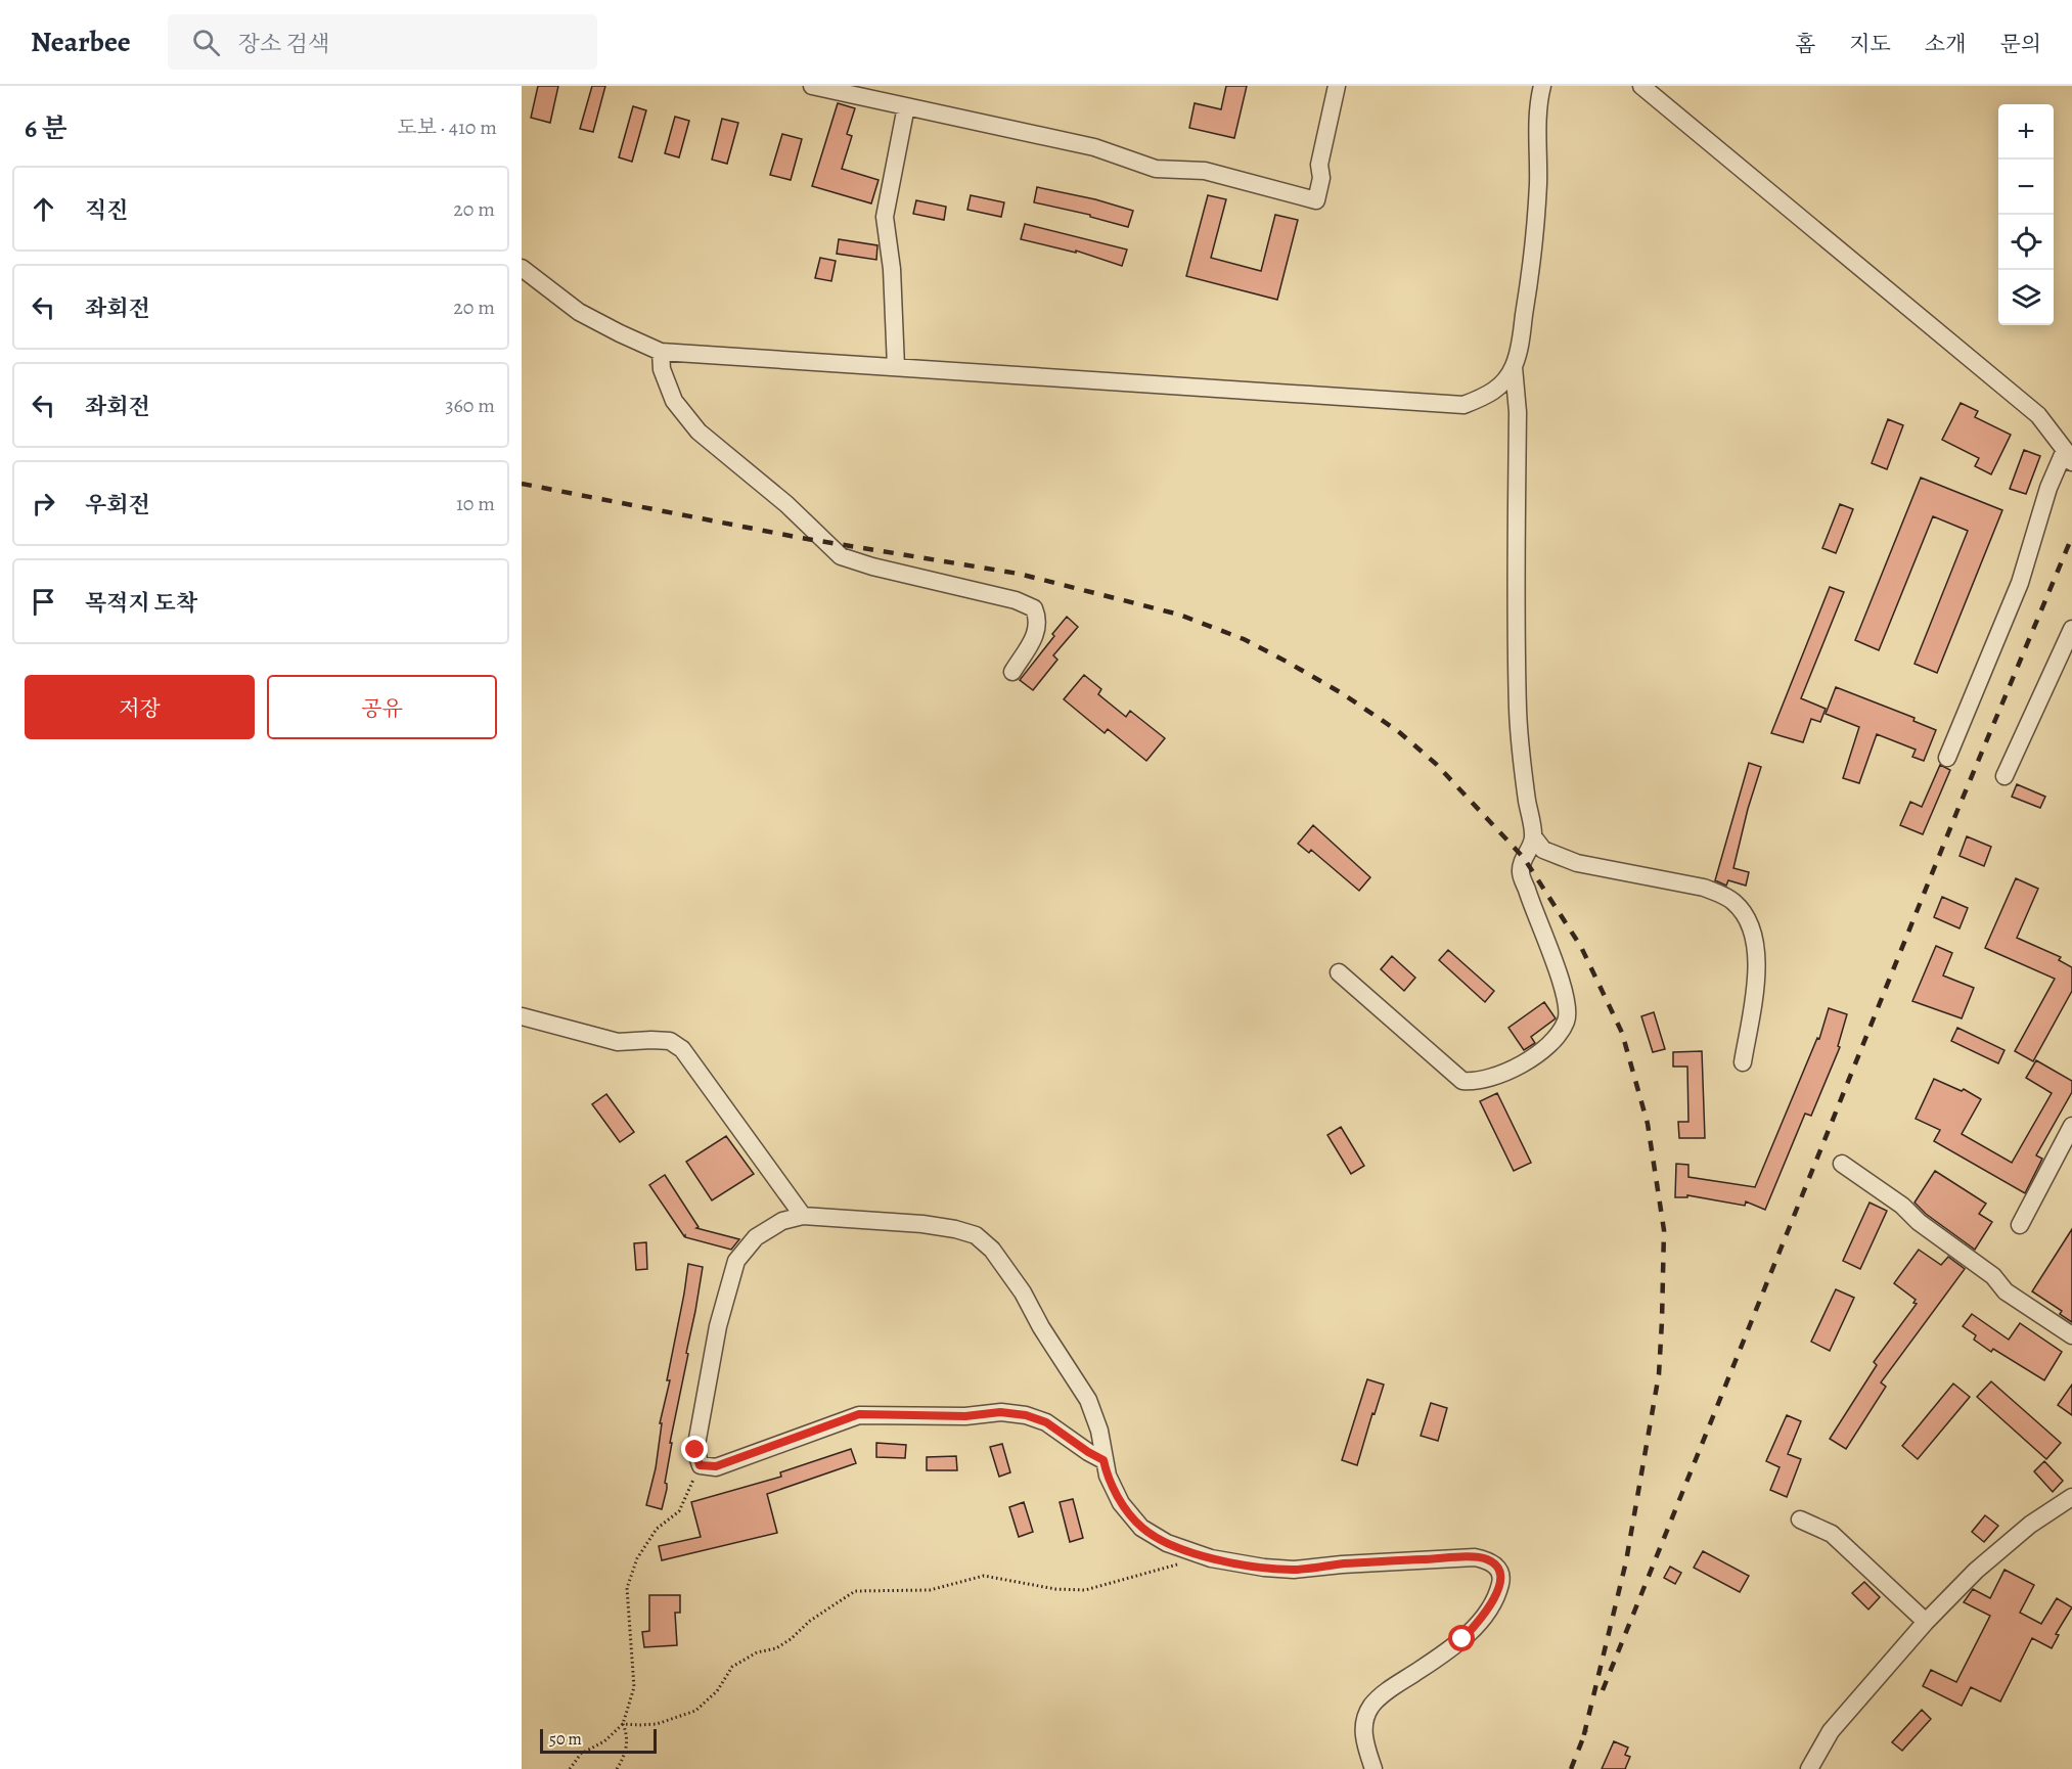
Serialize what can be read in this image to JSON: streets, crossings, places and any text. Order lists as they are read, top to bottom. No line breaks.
{"scale_bar":"50 m","page":{"header":"Nearbee","search":"장소 검색","nav":["홈","지도","소개","문의"],"heading":["6 분","도보 · 410 m"],"map_buttons":["+","−"],"list":[["직진","20 m"],["좌회전","20 m"],["좌회전","360 m"],["우회전","10 m"],"목적지 도착"],"buttons":["저장","공유"],"scale":"50 m"}}
